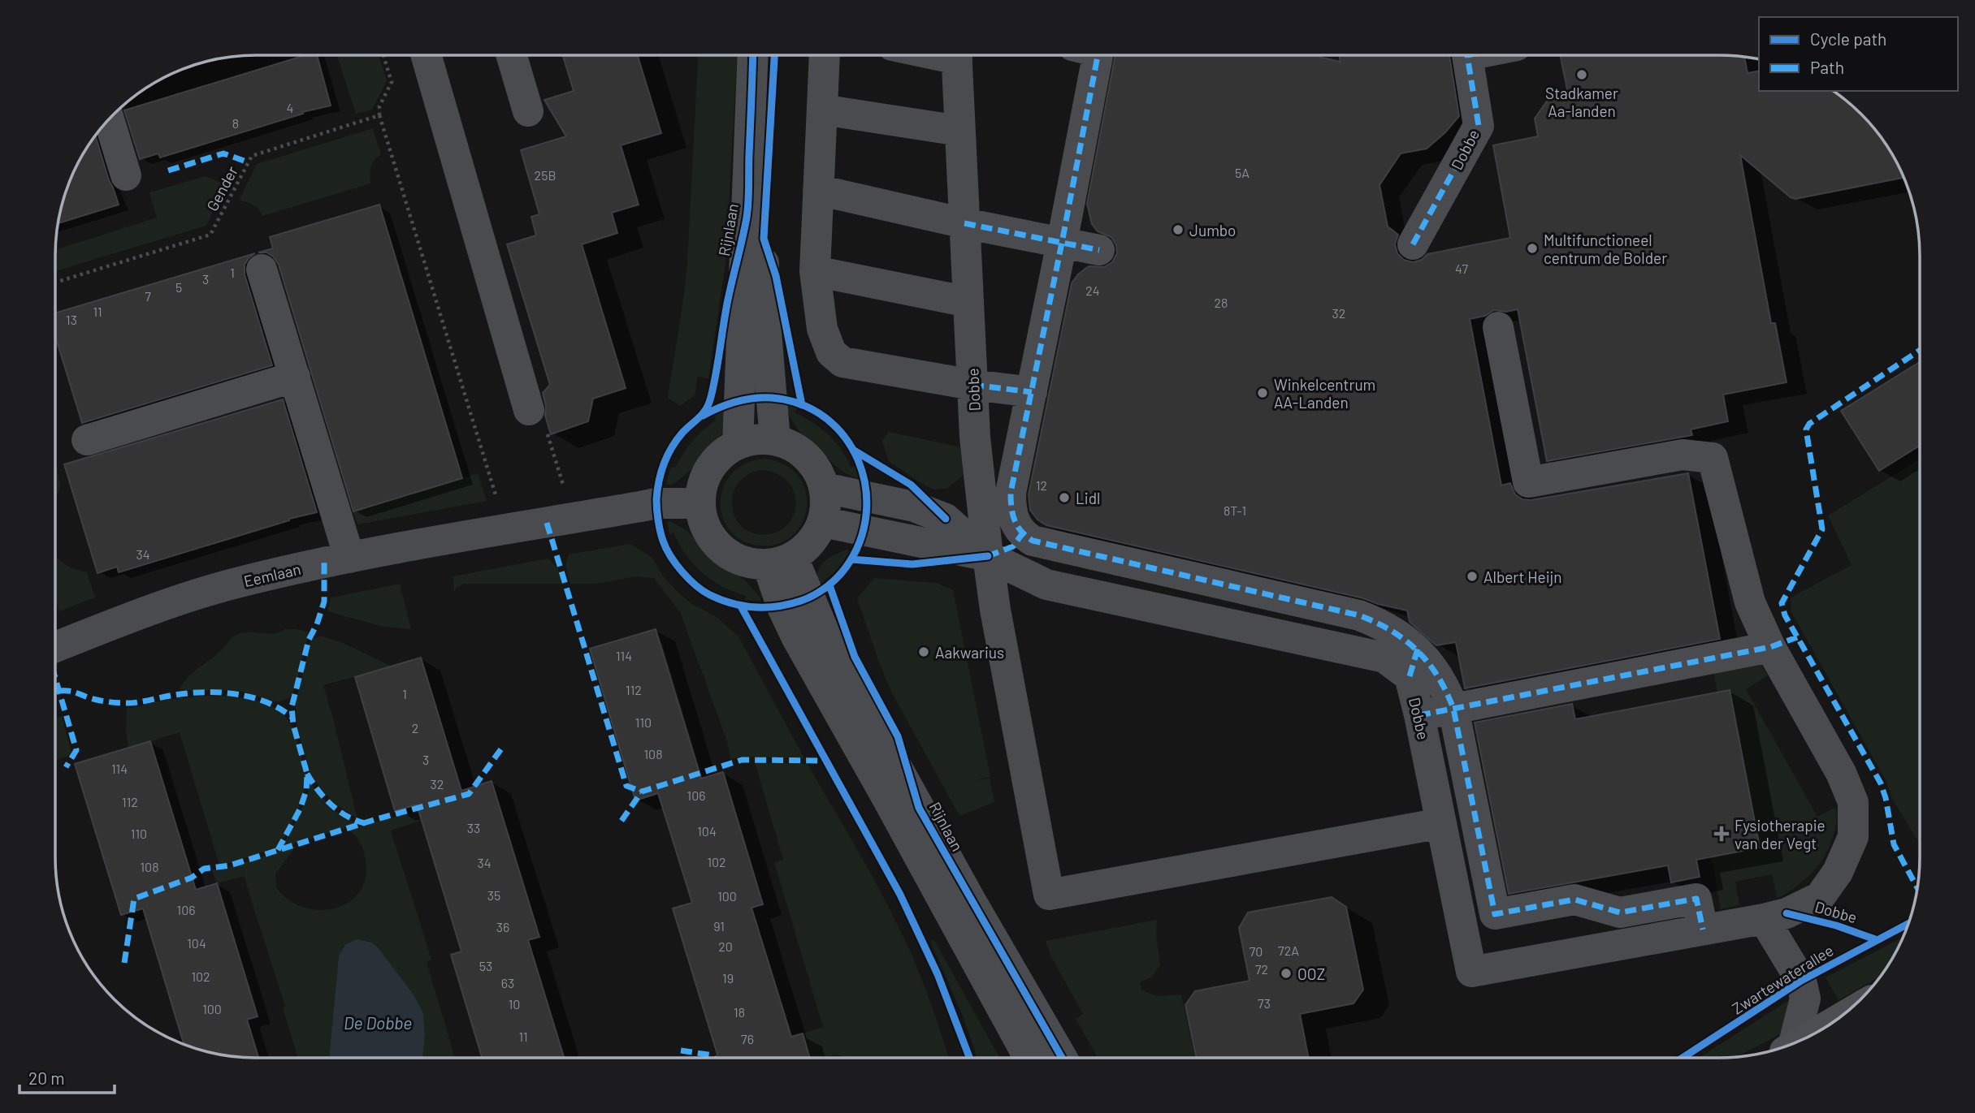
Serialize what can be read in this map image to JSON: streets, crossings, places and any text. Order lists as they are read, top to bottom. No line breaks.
{"streets":{"street":["Dobbe","Rijnlaan","Eemlaan"],"path":["Gender"],"cycle path":["Zwartewaterallee"]},"crossings":[["Dobbe","Rijnlaan"],["Dobbe","Eemlaan"],["Rijnlaan","Eemlaan"]],"water":["De Dobbe"],"places":{"other":["Stadkamer Aa-landen","Jumbo","Multifunctioneel centrum de Bolder","Winkelcentrum AA-Landen","Lidl","Albert Heijn","Aakwarius","OOZ"],"health":["Fysiotherapie van der Vegt"]},"house_numbers":["4","8","5A","25B","47","1","3","5","24","7","28","11","32","13","12","8T-1","34","114","112","1","110","2","108","3","114","32","106","112","33","104","110","102","34","108","35","100","106","91","36","104","20","72A","70","53","72","102","19","63","73","10","100","18","11","76"],"legend":["Cycle path","Path"],"scale_bar":"20 m"}
